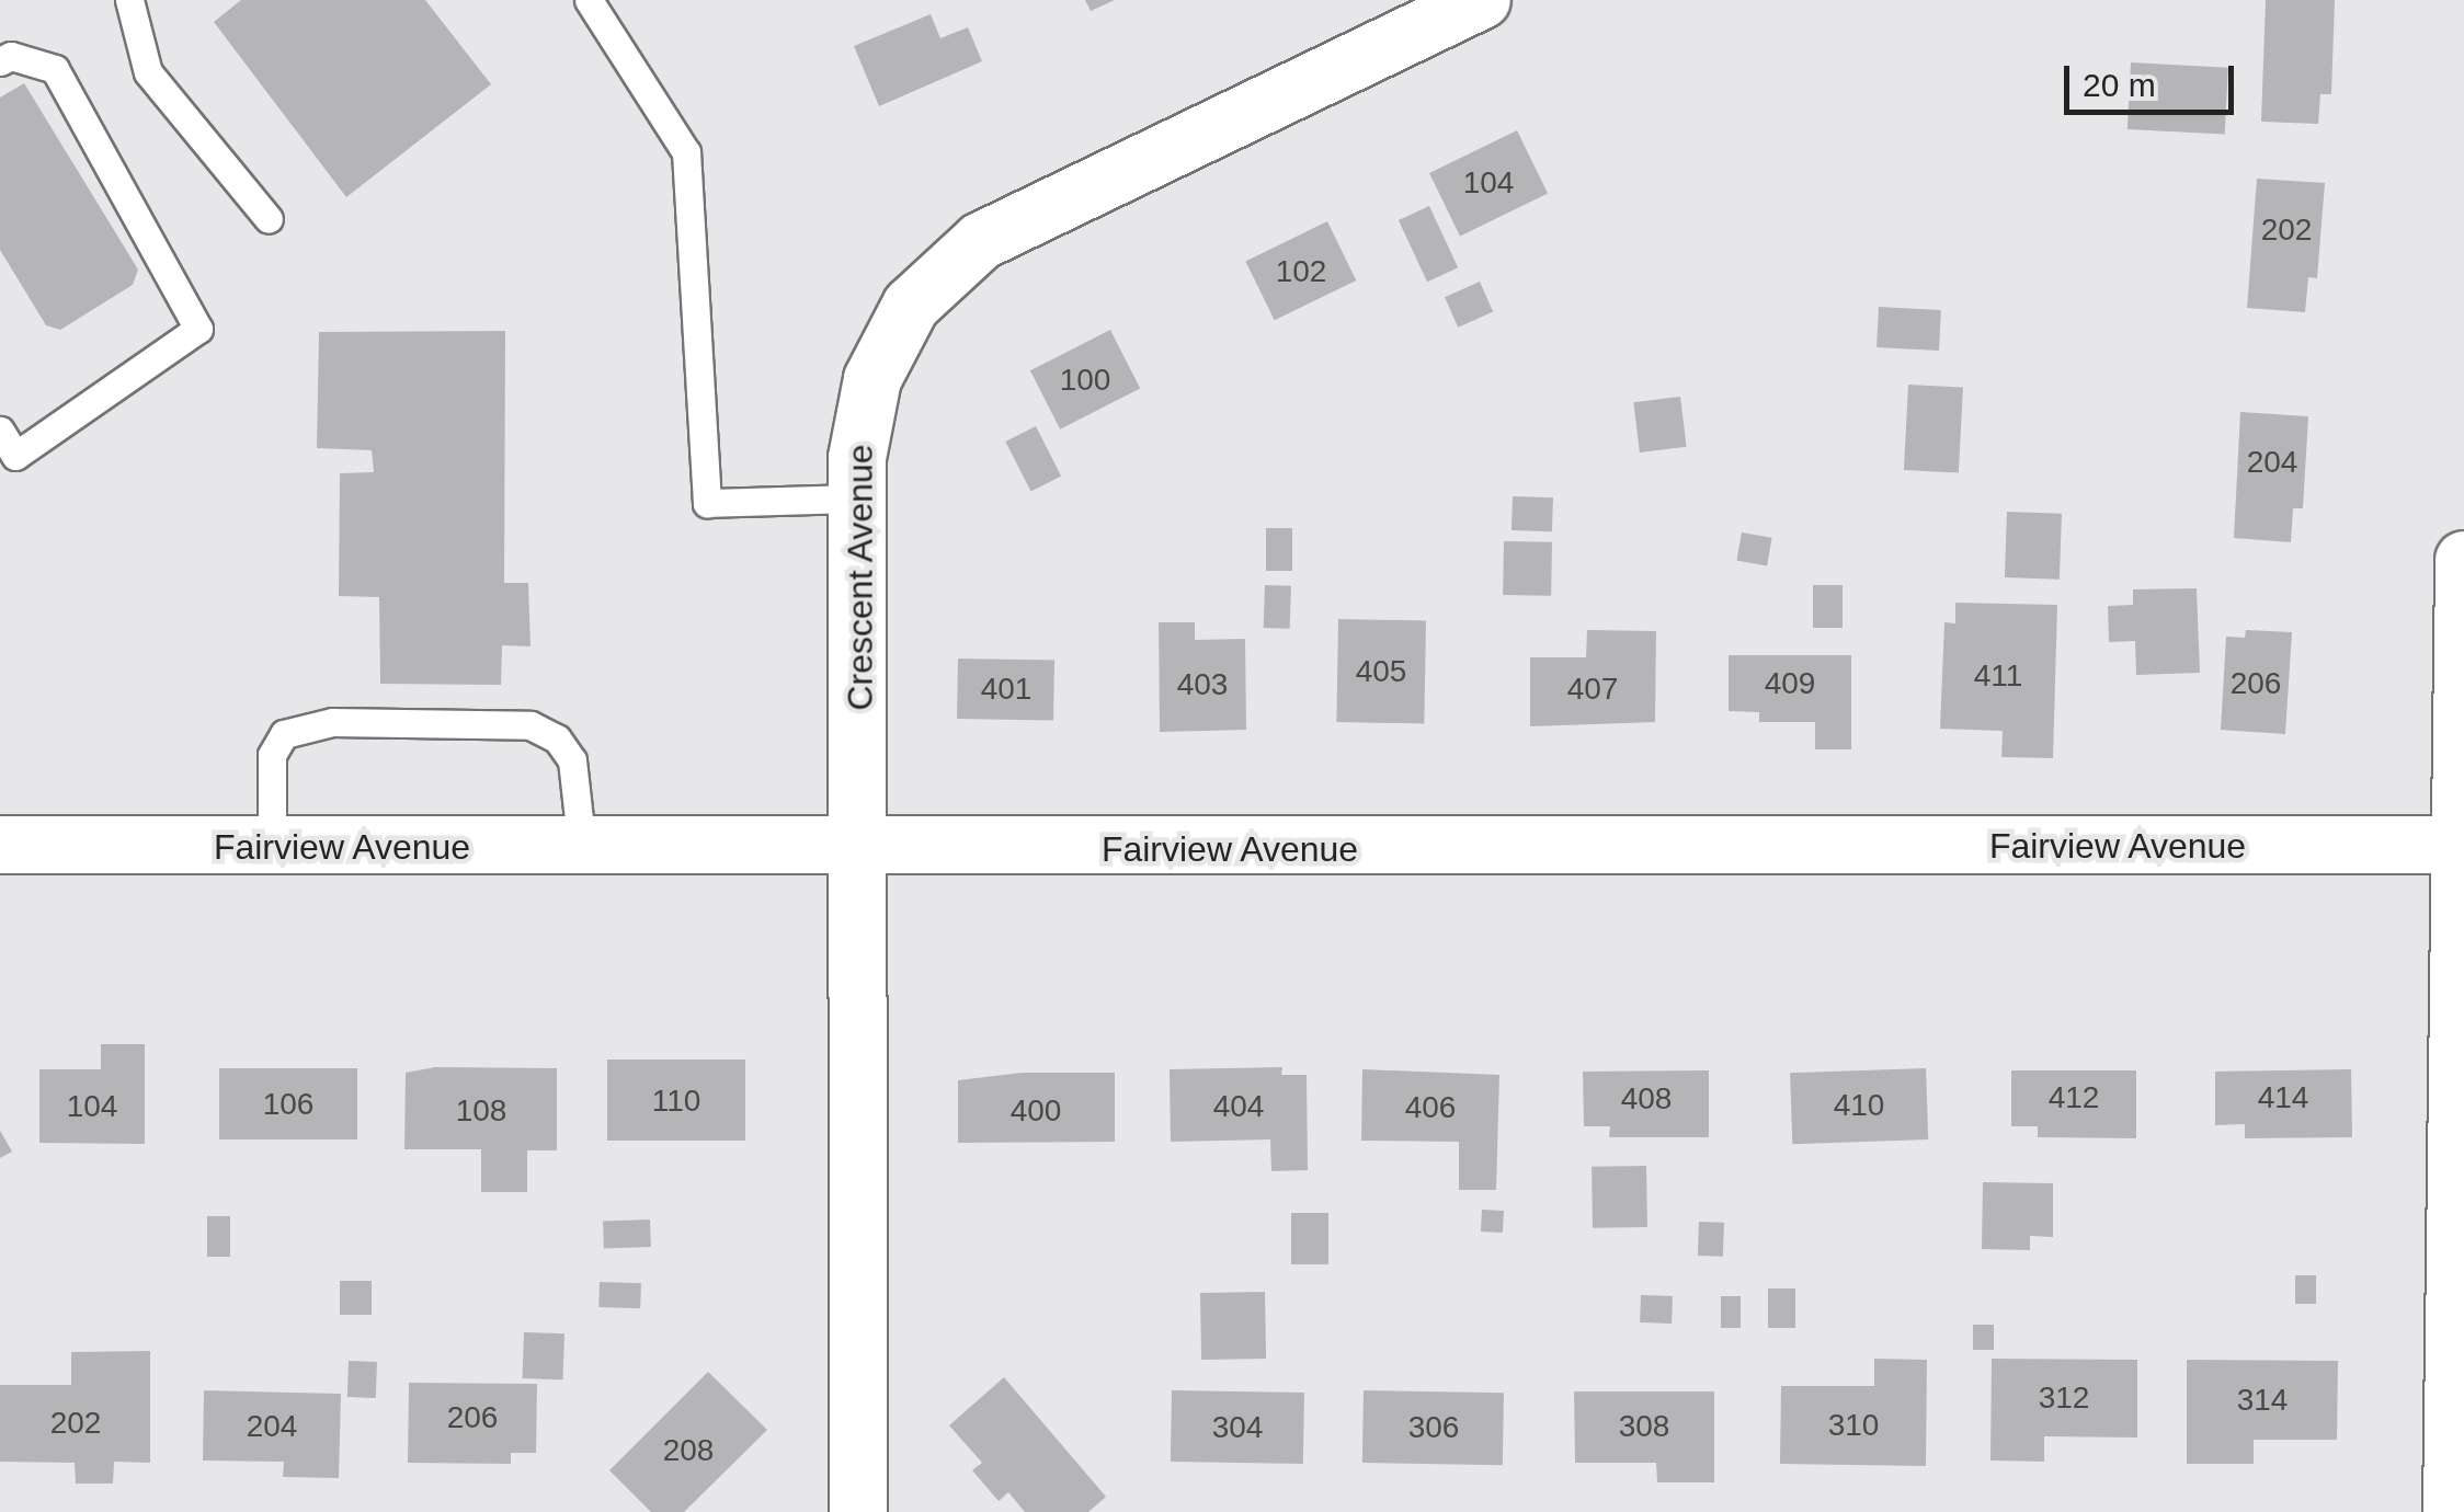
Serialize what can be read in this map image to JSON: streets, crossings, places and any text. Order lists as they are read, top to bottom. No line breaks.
{"streets":{"street":["Crescent Avenue","Fairview Avenue"]},"crossings":[["Crescent Avenue","Fairview Avenue"]],"house_numbers":["104","202","102","100","204","405","411","409","206","403","401","407","412","414","408","110","106","410","104","404","406","108","400","312","314","206","202","310","204","308","304","306","208"],"scale_bar":"20 m"}
